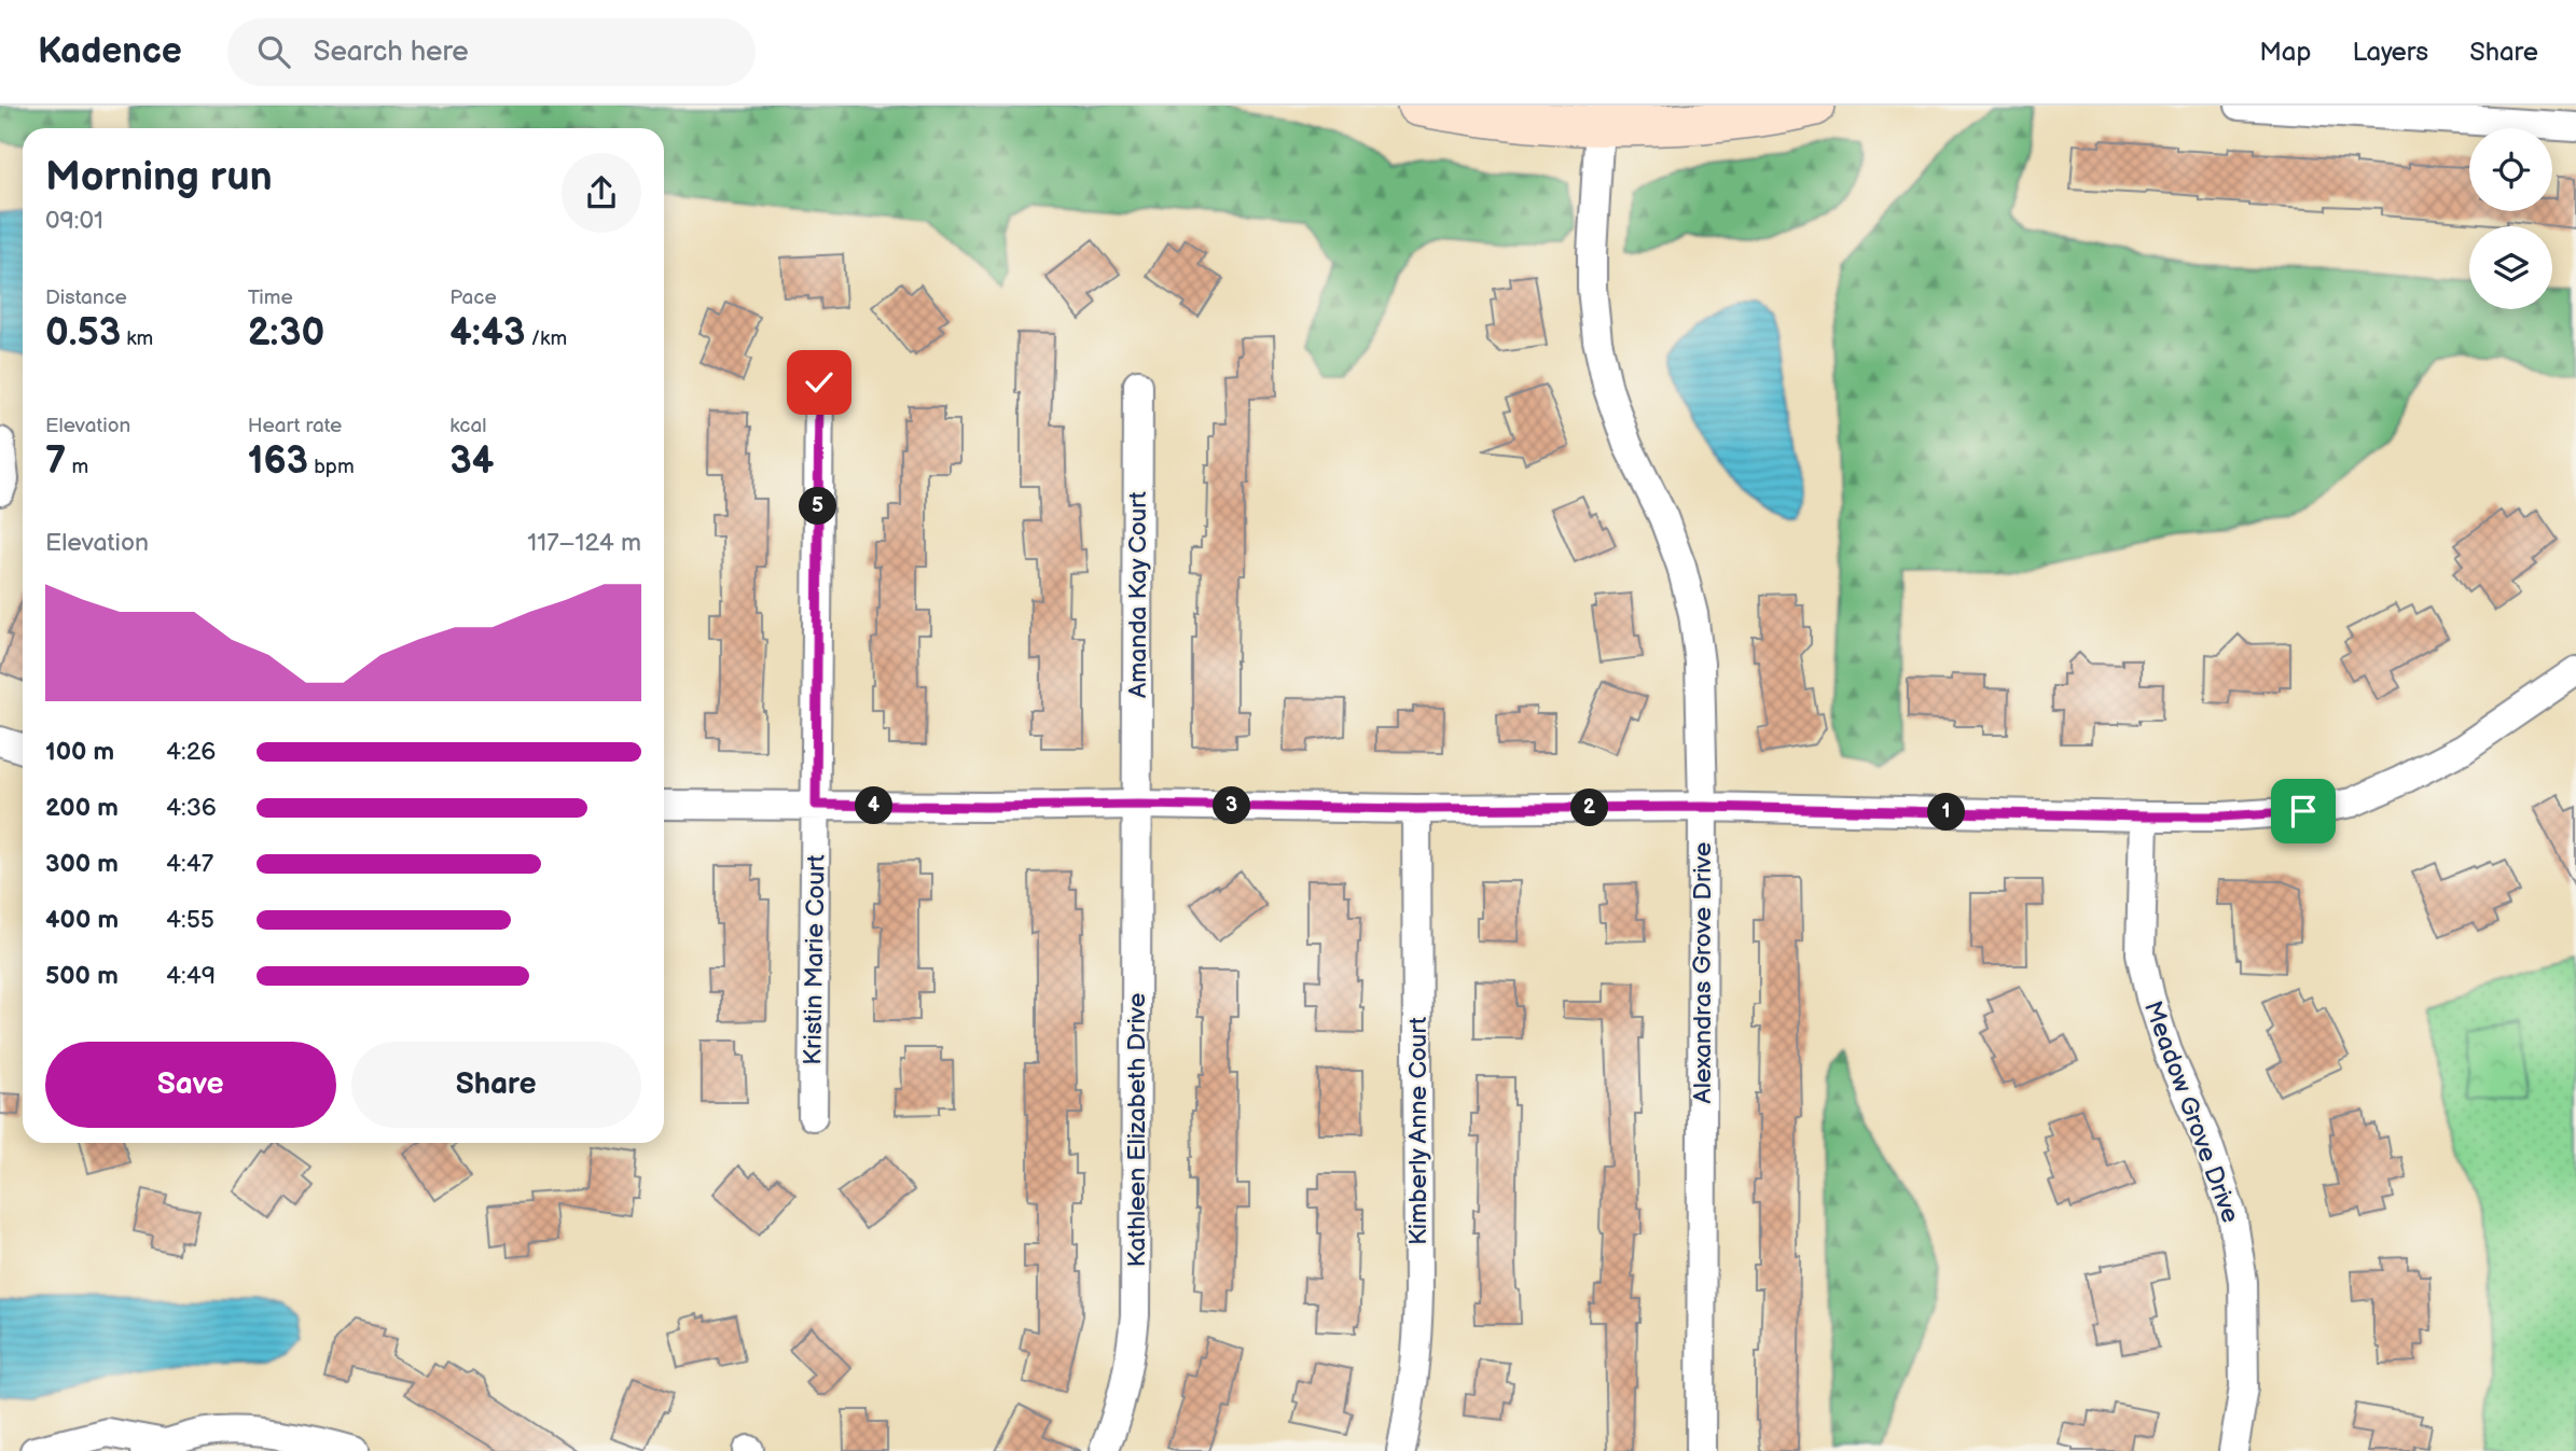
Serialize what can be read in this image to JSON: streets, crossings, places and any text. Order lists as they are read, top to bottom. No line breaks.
{"streets":{"street":["Amanda Kay Court","Kristin Marie Court","Alexandras Grove Drive","Meadow Grove Drive","Kathleen Elizabeth Drive","Kimberly Anne Court"]},"crossings":[["Amanda Kay Court","Kathleen Elizabeth Drive"]],"page":{"header":"Kadence","search":"Search here","nav":["Map","Layers","Share"],"heading":["Morning run","09:01"],"stats":[["Distance","0.53 km"],["Time","2:30"],["Pace","4:43 /km"],["Elevation","7 m"],["Heart rate","163 bpm"],["kcal","34"]],"pins":["5","3","4","2","1"],"chart":["Elevation","117–124 m"],"list":[{"name":"100 m","note":"4:26"},{"name":"200 m","note":"4:36"},{"name":"300 m","note":"4:47"},{"name":"400 m","note":"4:55"},{"name":"500 m","note":"4:49"}],"buttons":["Save","Share"]}}
